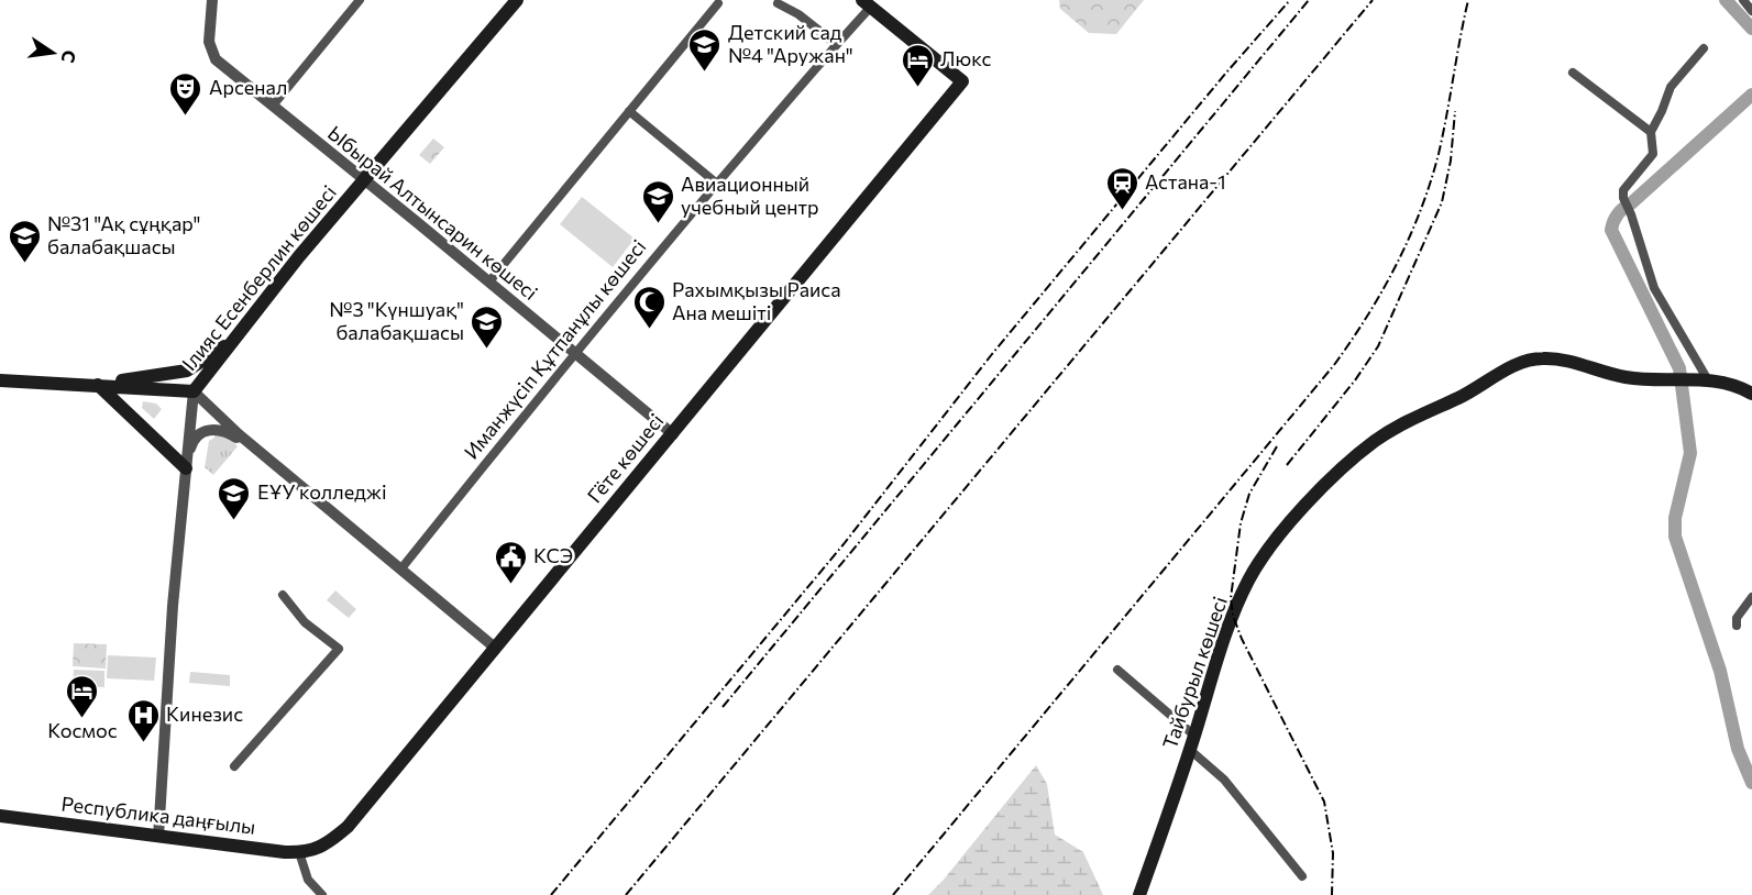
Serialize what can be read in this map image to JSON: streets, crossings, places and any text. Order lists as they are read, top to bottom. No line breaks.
{"streets":{"main road":["Ілияс Есенберлин көшесі","Гёте көшесі","Тайбурыл көшесі","Республика даңғылы"],"street":["Ыбырай Алтынсарин көшесі","Иманжүсіп Құтпанұлы көшесі"]},"crossings":[["Ыбырай Алтынсарин көшесі","Ілияс Есенберлин көшесі"],["Ыбырай Алтынсарин көшесі","Иманжүсіп Құтпанұлы көшесі"],["Ыбырай Алтынсарин көшесі","Гёте көшесі"],["Ілияс Есенберлин көшесі","Республика даңғылы"],["Иманжүсіп Құтпанұлы көшесі","Гёте көшесі"],["Гёте көшесі","Республика даңғылы"]],"places":{"school or university":["Детский сад №4 \"Аружан\"","Авиационный учебный центр","№31 \"Ақ сұңқар\" балабақшасы","№3 \"Күншуақ\" балабақшасы","ЕҰУ колледжі"],"hotel":["Люкс","Космос"],"theatre":["Арсенал"],"station":["Астана-1"],"mosque":["Рахымқызы Раиса Ана мешіті"],"public building":["КСЭ"],"hospital":["Кинезис"]},"north":"right"}
